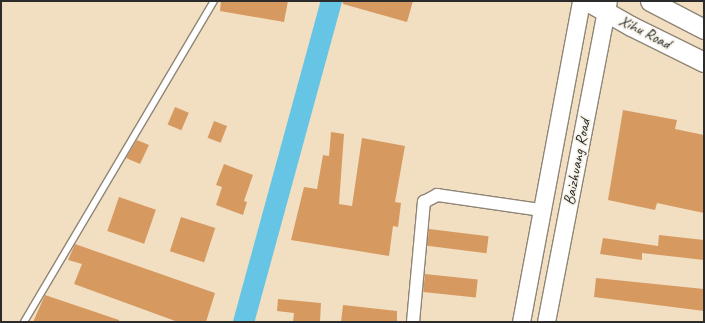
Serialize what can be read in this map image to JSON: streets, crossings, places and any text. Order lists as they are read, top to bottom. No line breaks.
{"streets":{"main road":["Xihu Road"],"street":["Baizhuang Road"]},"crossings":[["Xihu Road","Baizhuang Road"]]}
